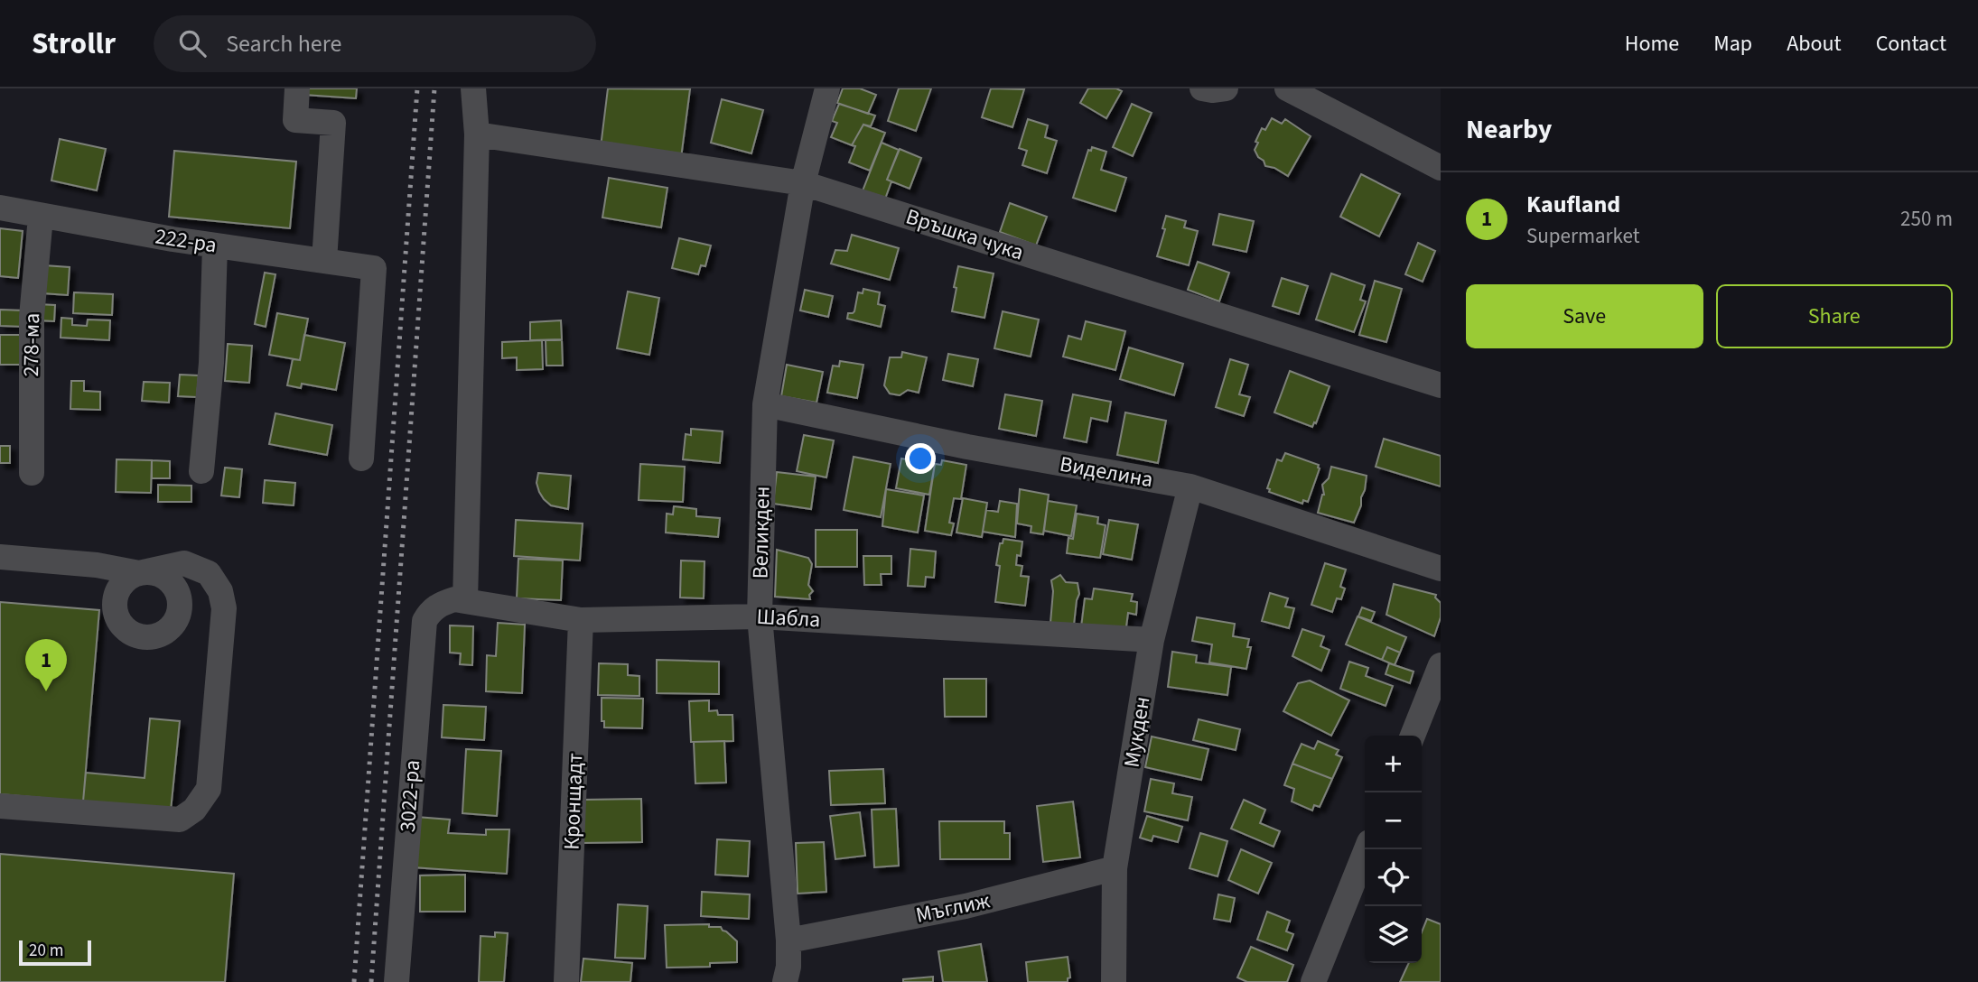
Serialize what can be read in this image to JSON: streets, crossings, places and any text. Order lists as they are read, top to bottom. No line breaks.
{"streets":{"street":["Връшка чука","222-ра","278-ма","Виделина","Великден","Шабла","Мукден","3022-ра","Кронщадт","Мъглиж"]},"crossings":[["Връшка чука","Великден"],["222-ра","278-ма"],["Виделина","Великден"],["Виделина","Мукден"],["Великден","Шабла"],["Великден","Мъглиж"],["Шабла","Мукден"],["Шабла","3022-ра"],["Шабла","Кронщадт"],["Мукден","Мъглиж"]],"scale_bar":"20 m","page":{"header":"Strollr","search":"Search here","nav":["Home","Map","About","Contact"],"heading":"Nearby","list":[{"mark":"1","name":"Kaufland","note":"Supermarket","value":"250 m"}],"buttons":["Save","Share"],"pins":"1","map_buttons":["+","−"],"scale":"20 m"}}
